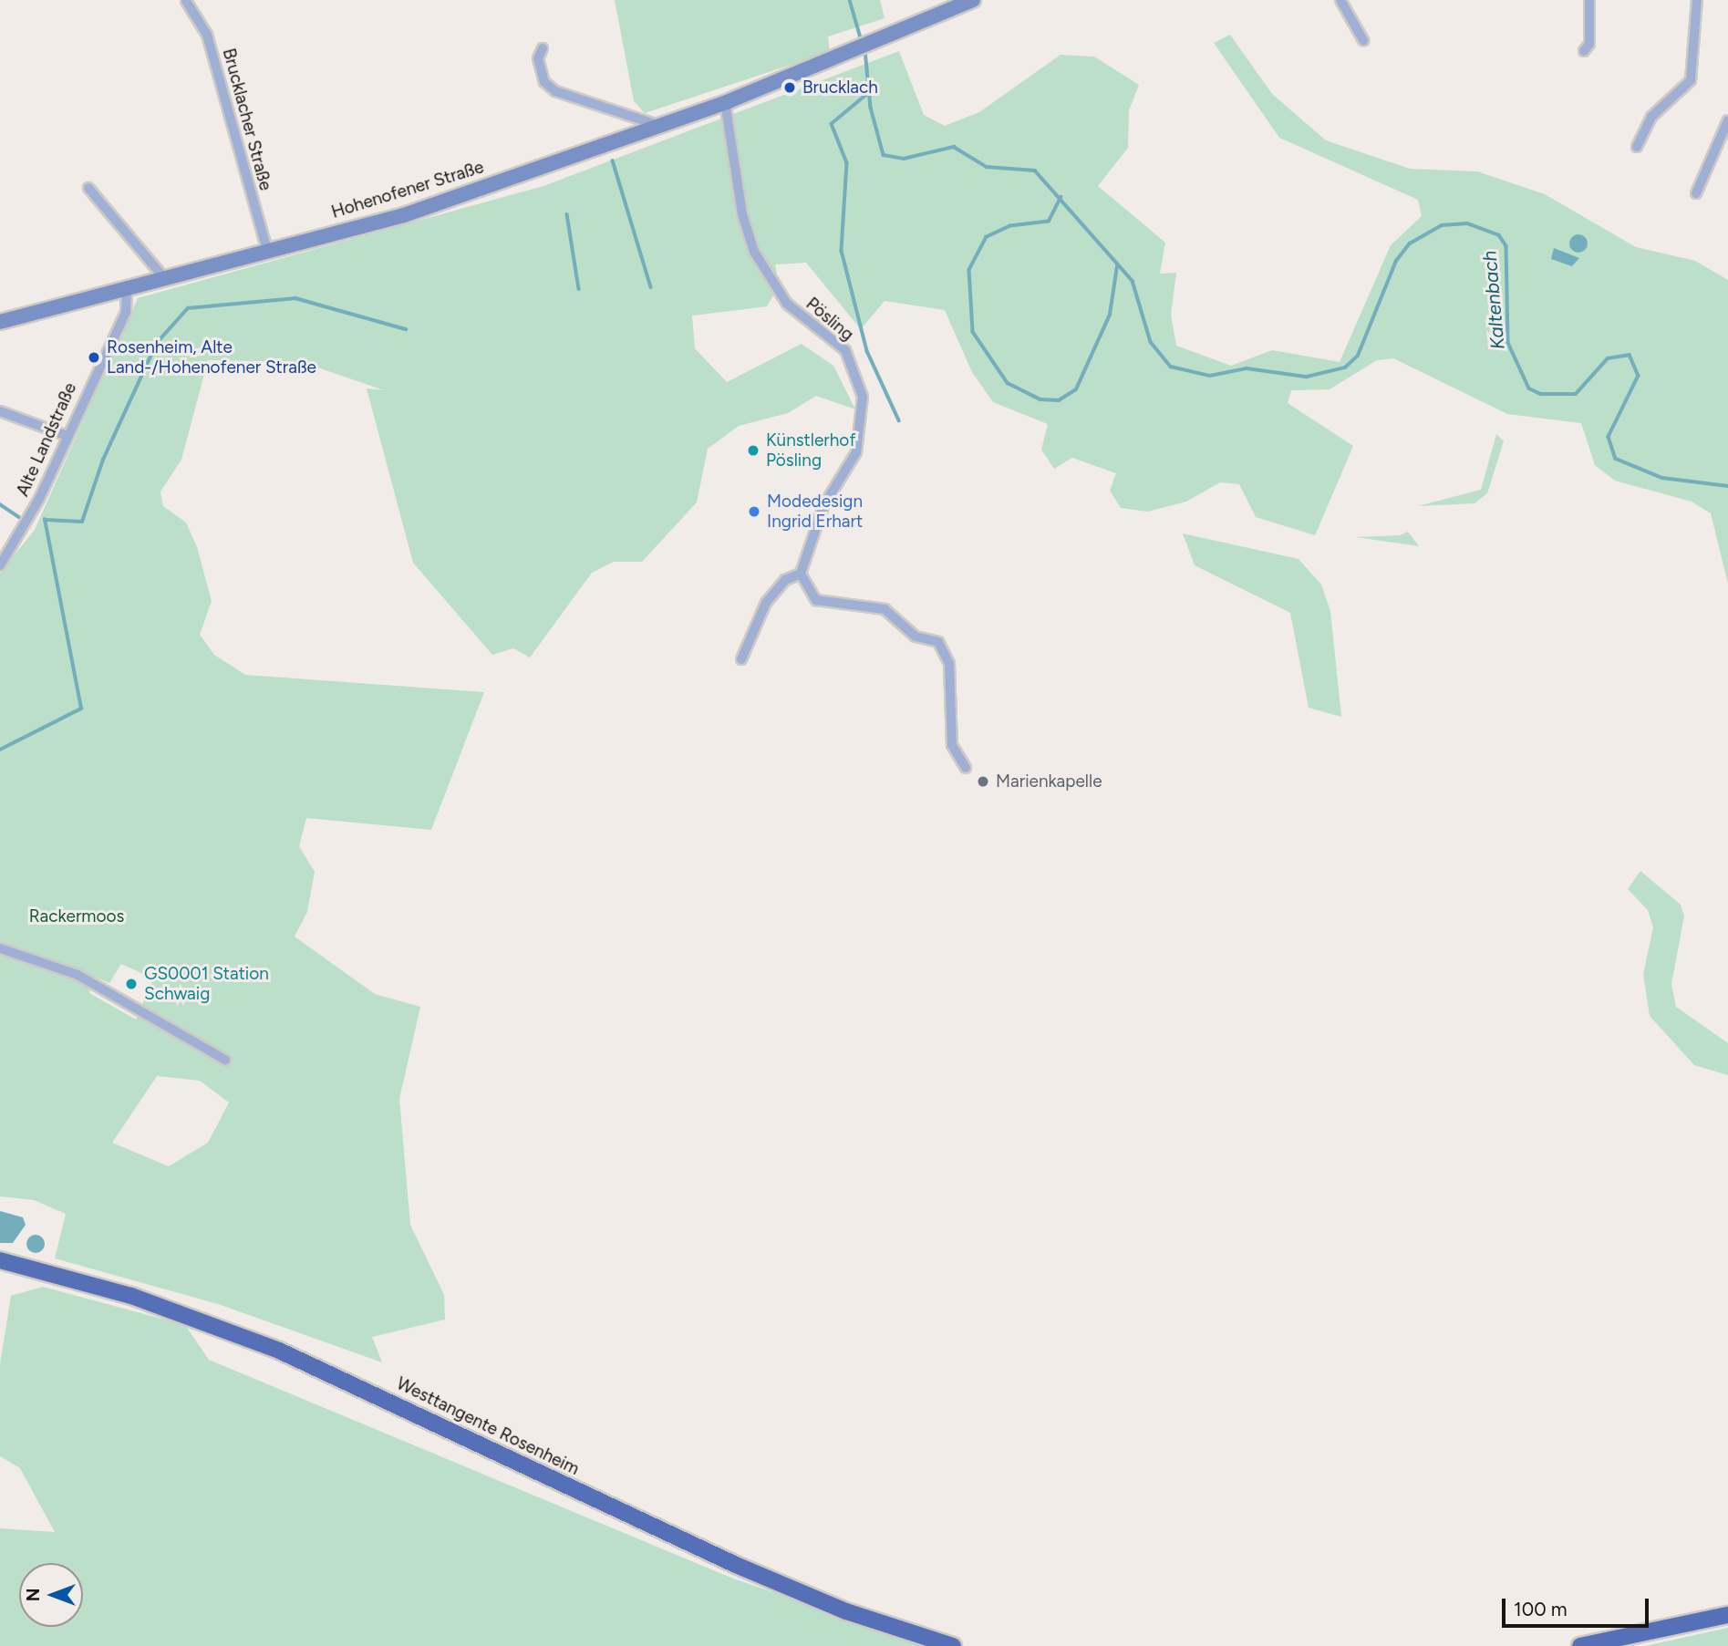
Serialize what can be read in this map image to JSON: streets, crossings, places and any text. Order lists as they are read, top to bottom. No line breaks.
{"streets":{"highway":["Westtangente Rosenheim"],"main road":["Hohenofener Straße"],"street":["Brucklacher Straße","Pösling","Alte Landstraße"]},"crossings":[["Brucklacher Straße","Hohenofener Straße"],["Hohenofener Straße","Pösling"],["Hohenofener Straße","Alte Landstraße"]],"water":["Kaltenbach"],"parks":["Rackermoos"],"places":["Brucklach","Rosenheim, Alte Land-/Hohenofener Straße","Künstlerhof Pösling","Modedesign Ingrid Erhart","Marienkapelle","GS0001 Station Schwaig"],"scale_bar":"100 m","north":"left"}
